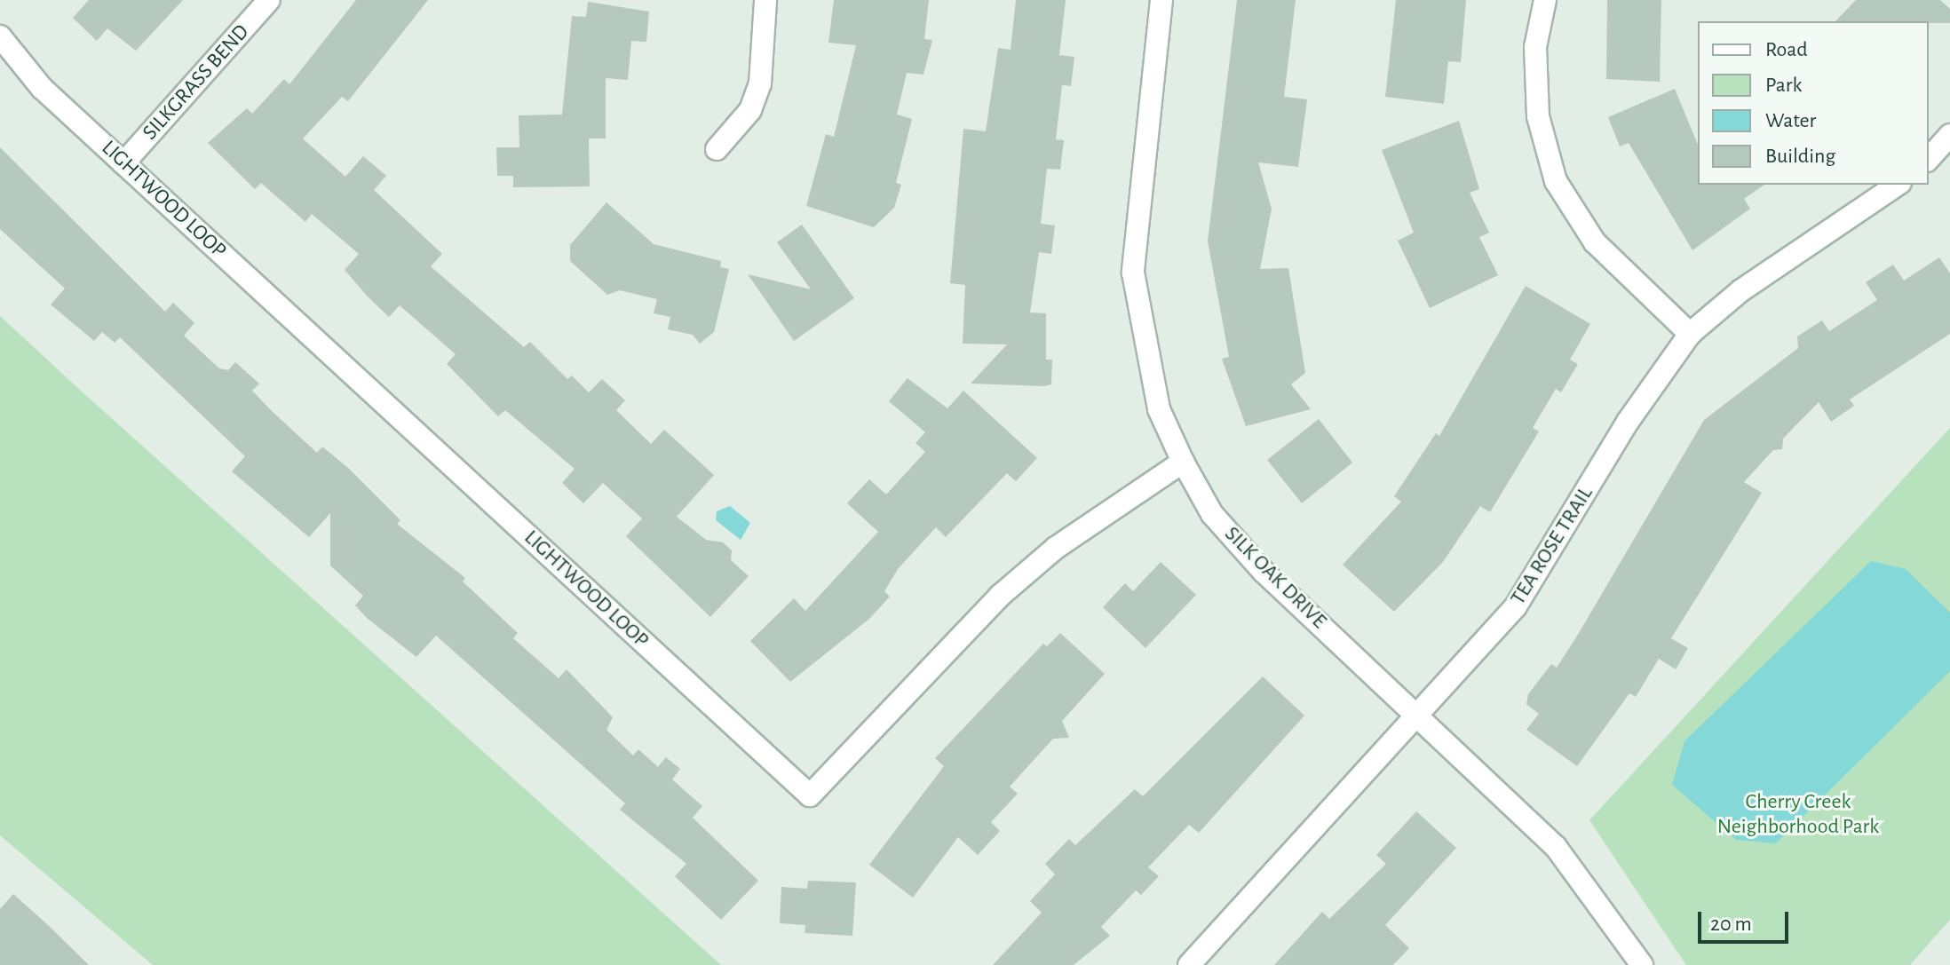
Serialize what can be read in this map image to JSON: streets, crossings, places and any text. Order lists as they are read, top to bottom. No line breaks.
{"streets":{"street":["SILKGRASS BEND","LIGHTWOOD LOOP","TEA ROSE TRAIL","SILK OAK DRIVE"]},"crossings":[["SILKGRASS BEND","LIGHTWOOD LOOP"],["LIGHTWOOD LOOP","SILK OAK DRIVE"],["TEA ROSE TRAIL","SILK OAK DRIVE"]],"parks":["Cherry Creek Neighborhood Park"],"legend":["Road","Park","Water","Building"],"scale_bar":"20 m"}
